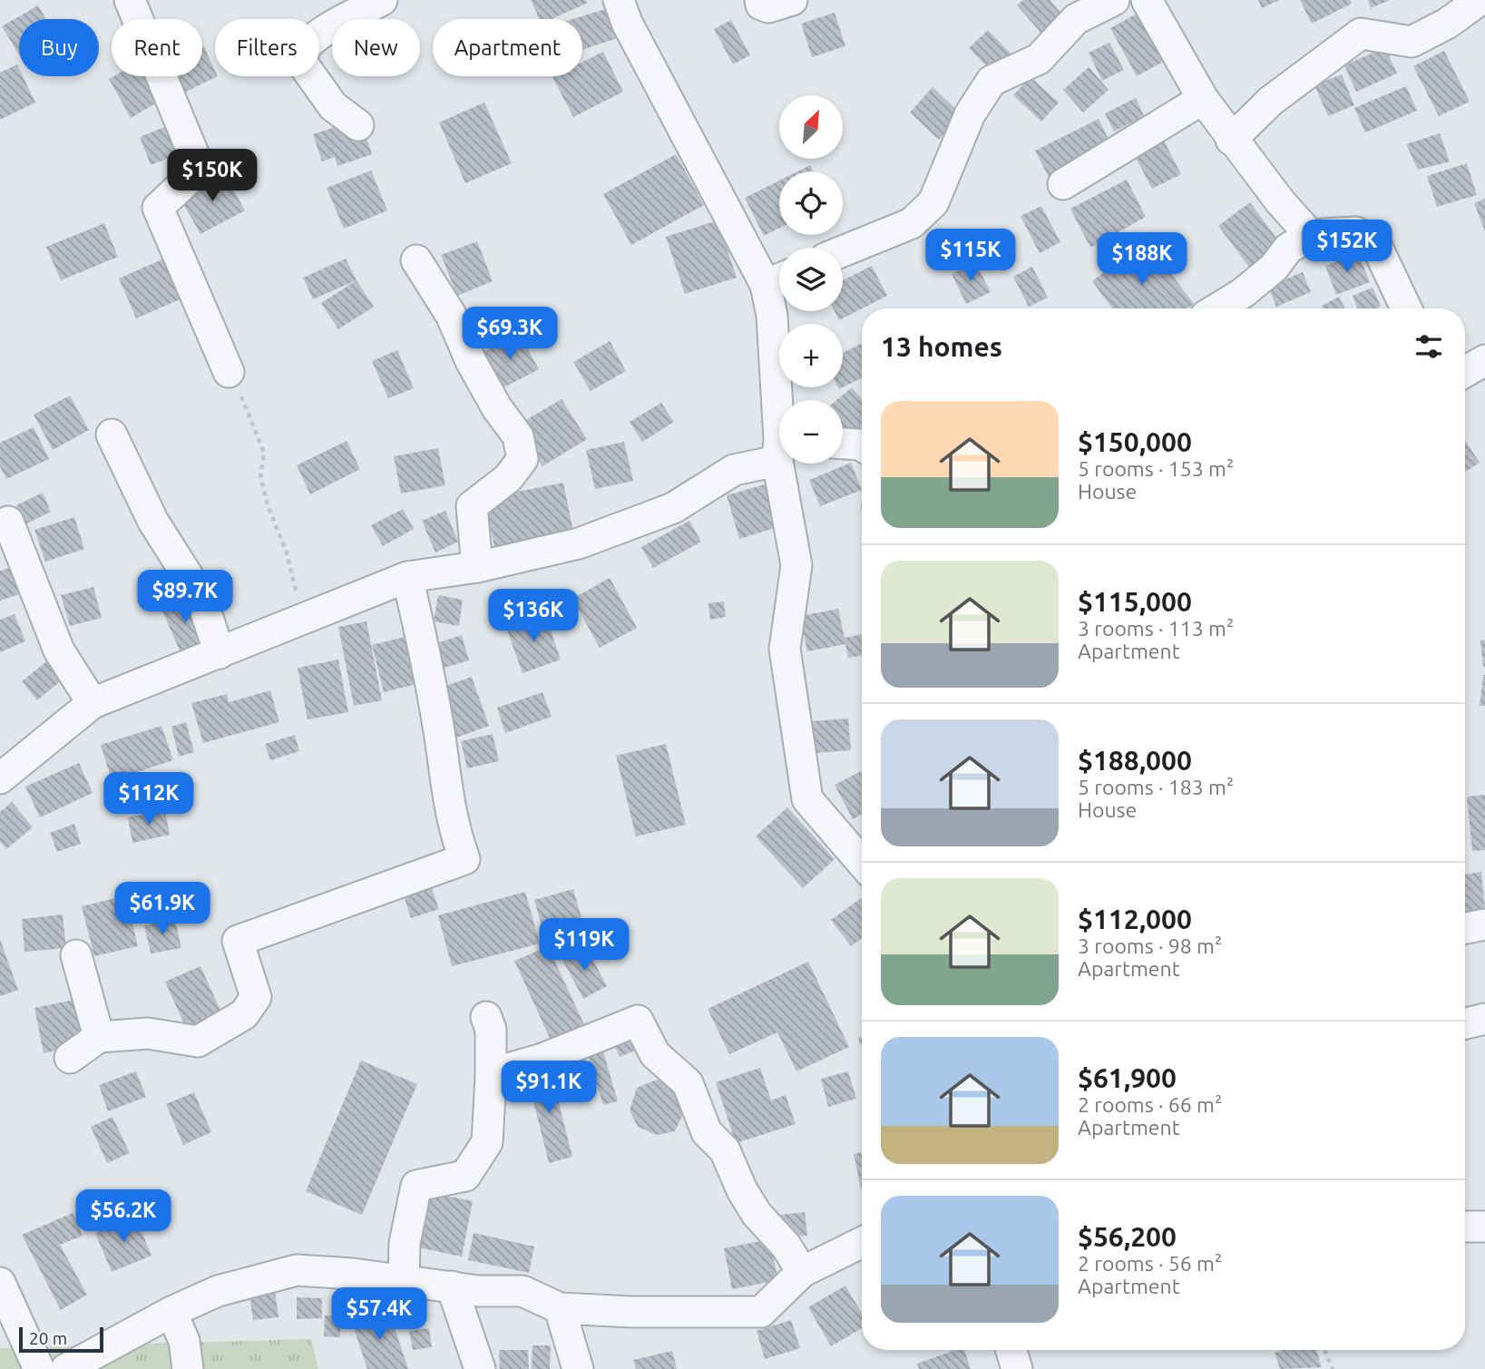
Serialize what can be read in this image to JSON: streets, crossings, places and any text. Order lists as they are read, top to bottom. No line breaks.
{"scale_bar":"20 m","north":"top right","page":{"chip":["Buy","Rent","Filters","New","Apartment"],"map_buttons":["+","−"],"price":["$150K","$152K","$115K","$188K","$69.3K","$89.7K","$136K","$112K","$61.9K","$119K","$91.1K","$56.2K","$57.4K"],"heading":"13 homes","list":[{"name":"$150,000","note":"5 rooms · 153 m² · House"},{"name":"$115,000","note":"3 rooms · 113 m² · Apartment"},{"name":"$188,000","note":"5 rooms · 183 m² · House"},{"name":"$112,000","note":"3 rooms · 98 m² · Apartment"},{"name":"$61,900","note":"2 rooms · 66 m² · Apartment"},{"name":"$56,200","note":"2 rooms · 56 m² · Apartment"}],"scale":"20 m"}}
